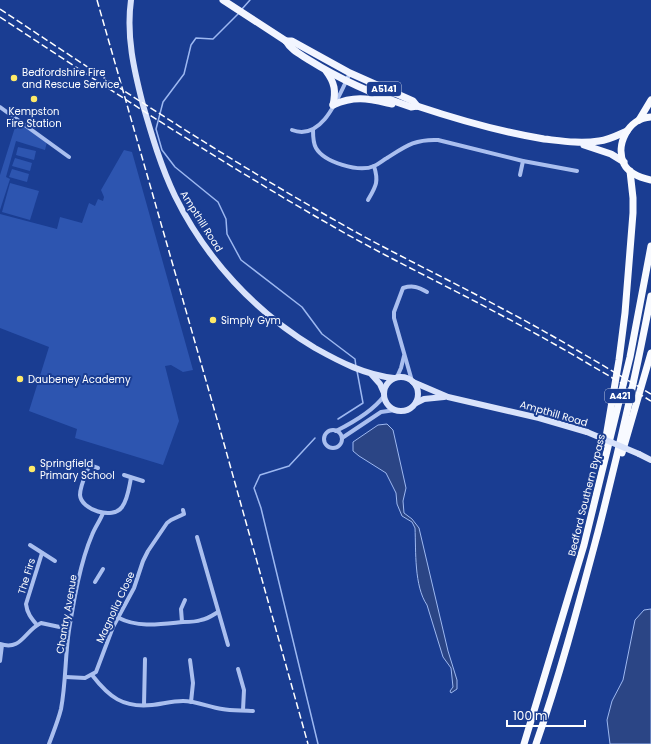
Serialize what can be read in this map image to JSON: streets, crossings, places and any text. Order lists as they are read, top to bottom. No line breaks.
{"streets":{"highway":["A421","Bedford Southern Bypass"],"main road":["A5141","Ampthill Road"],"street":["The Firs","Magnolia Close","Chantry Avenue"]},"places":["Bedfordshire Fire and Rescue Service","Kempston Fire Station","Simply Gym","Daubeney Academy","Springfield Primary School"],"scale_bar":"100 m"}
